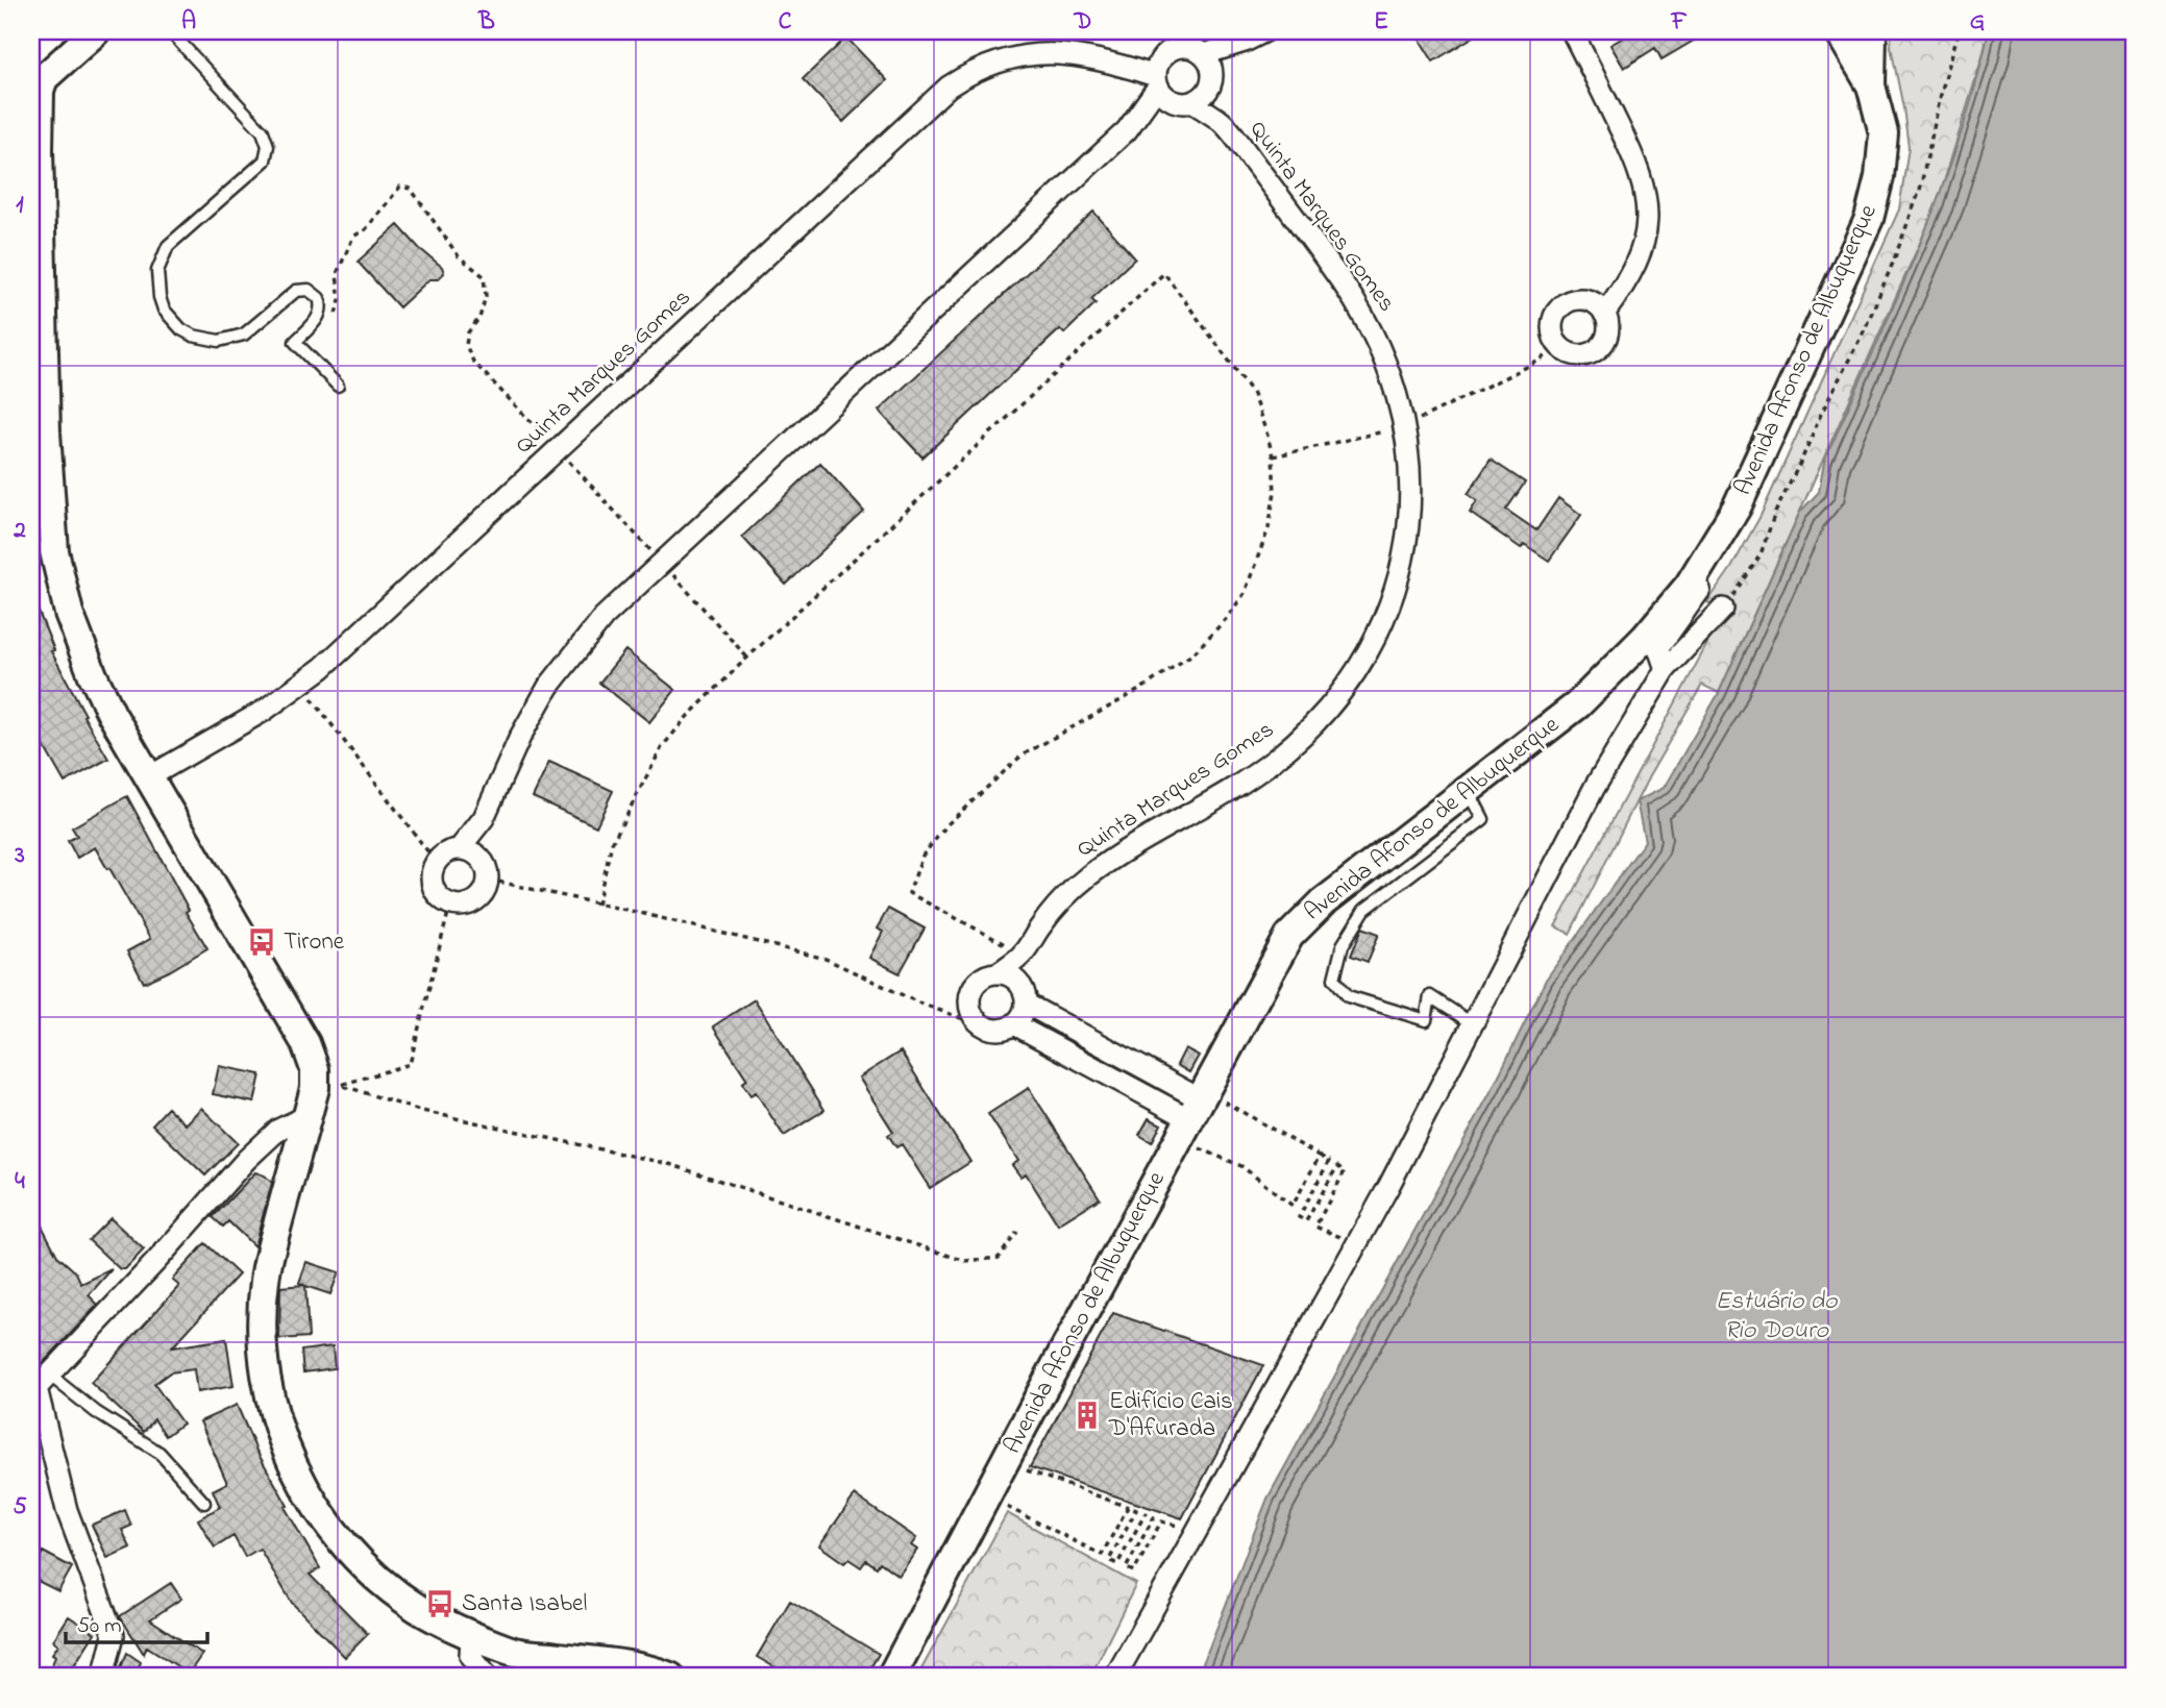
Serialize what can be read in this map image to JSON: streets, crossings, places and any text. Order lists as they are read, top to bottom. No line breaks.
{"streets":{"main road":["Avenida Afonso de Albuquerque"],"street":["Quinta Marques Gomes"]},"water":["Estuário do Rio Douro"],"places":{"bus stop":["Tirone","Santa Isabel"],"building":["Edifício Cais D'Afurada"]},"scale_bar":"50 m","grid":{"columns":["A","B","C","D","E","F","G"],"rows":["1","2","3","4","5"]}}
